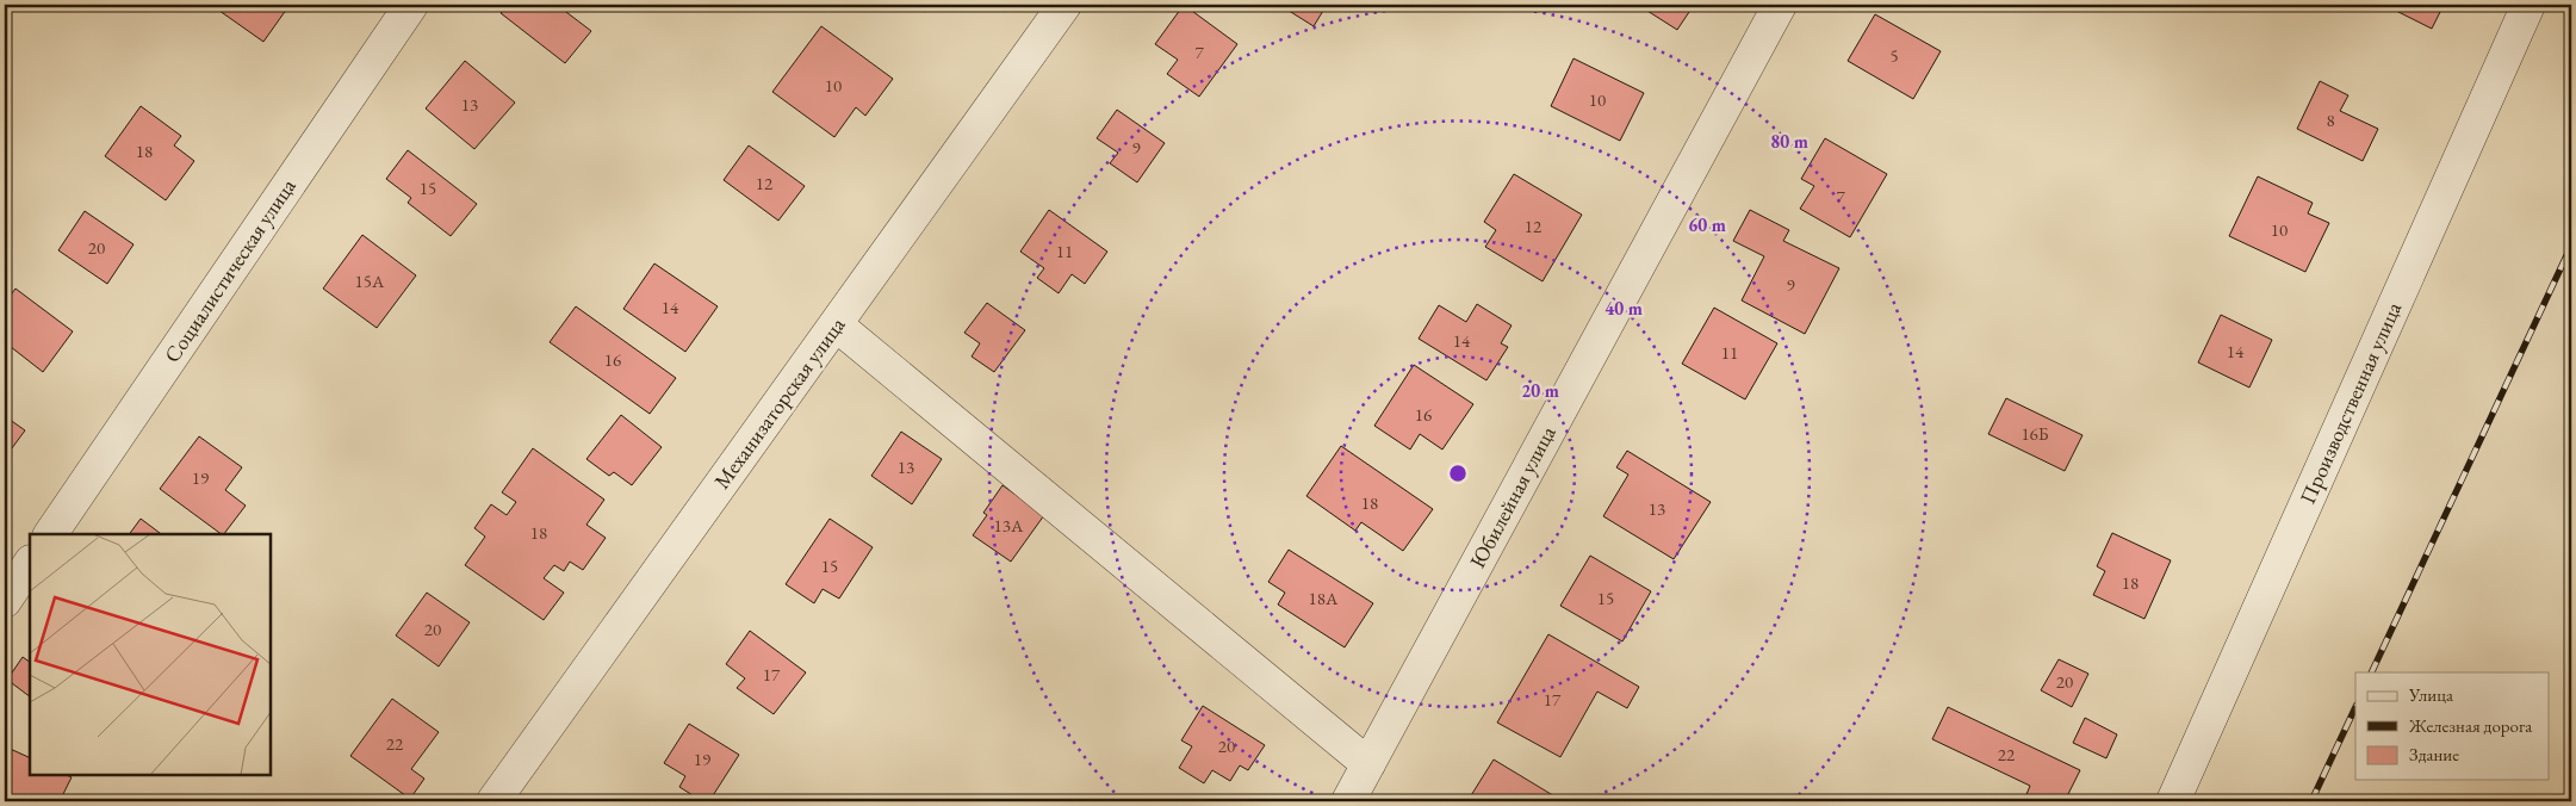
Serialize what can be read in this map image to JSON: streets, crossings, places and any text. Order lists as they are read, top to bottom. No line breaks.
{"streets":{"street":["Социалистическая улица","Механизаторская улица","Производственная улица","Юбилейная улица"]},"house_numbers":["7","5","10","10","13","8","9","18","12","15","7","12","10","20","11","15А","9","14","14","14","11","16","16","16Б","13","19","18","13","13А","18","15","18","18А","15","20","17","20","17","22","20","22","19"],"legend":["Улица","Железная дорога","Здание"],"rings":["80 m","60 m","40 m","20 m"]}
